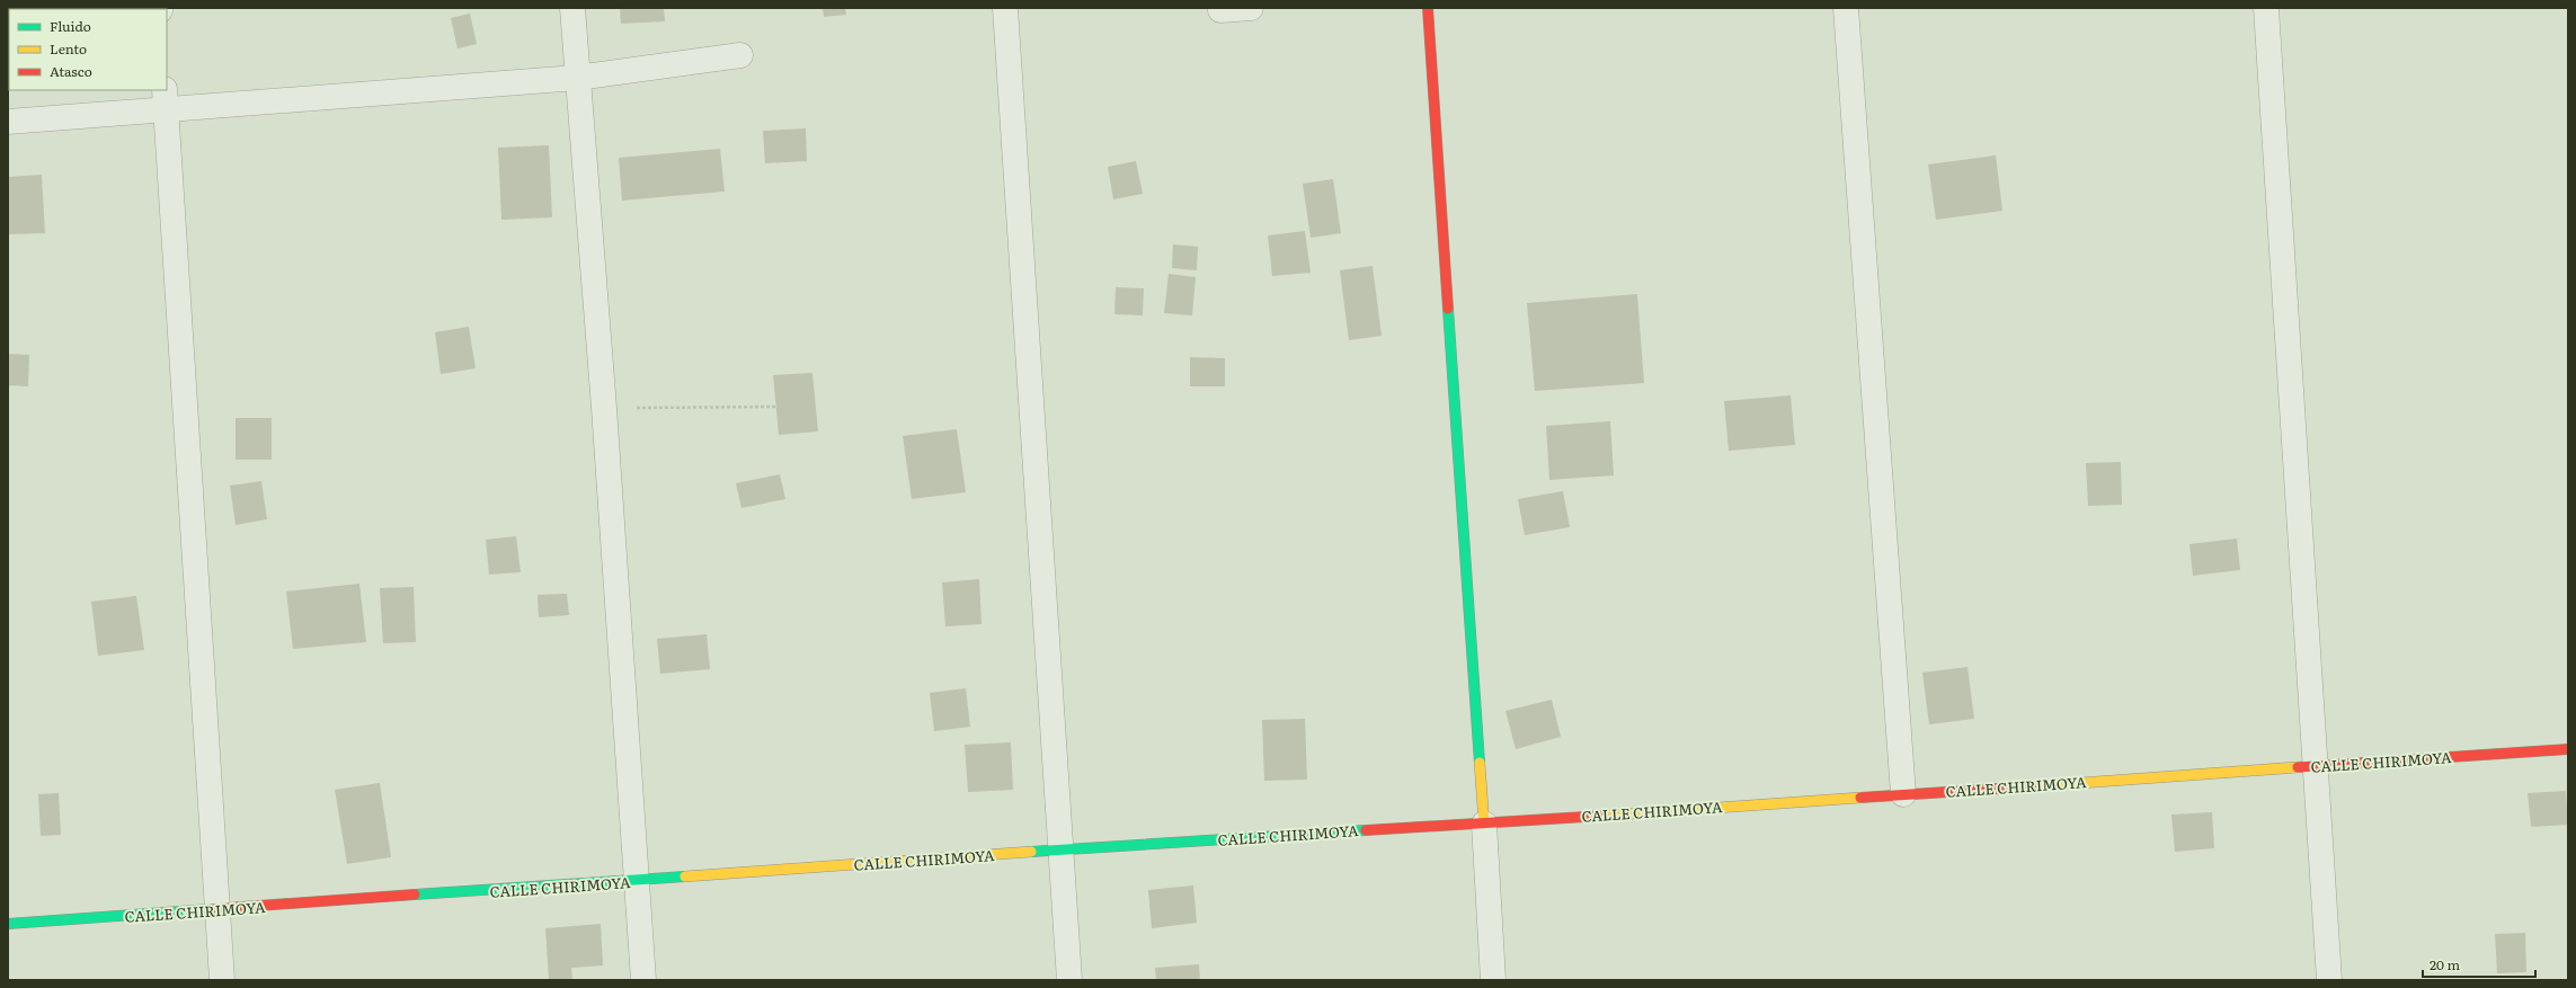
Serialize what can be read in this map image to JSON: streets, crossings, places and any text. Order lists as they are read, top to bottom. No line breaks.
{"streets":{"street":["CALLE CHIRIMOYA"]},"legend":["Fluido","Lento","Atasco"],"scale_bar":"20 m"}
